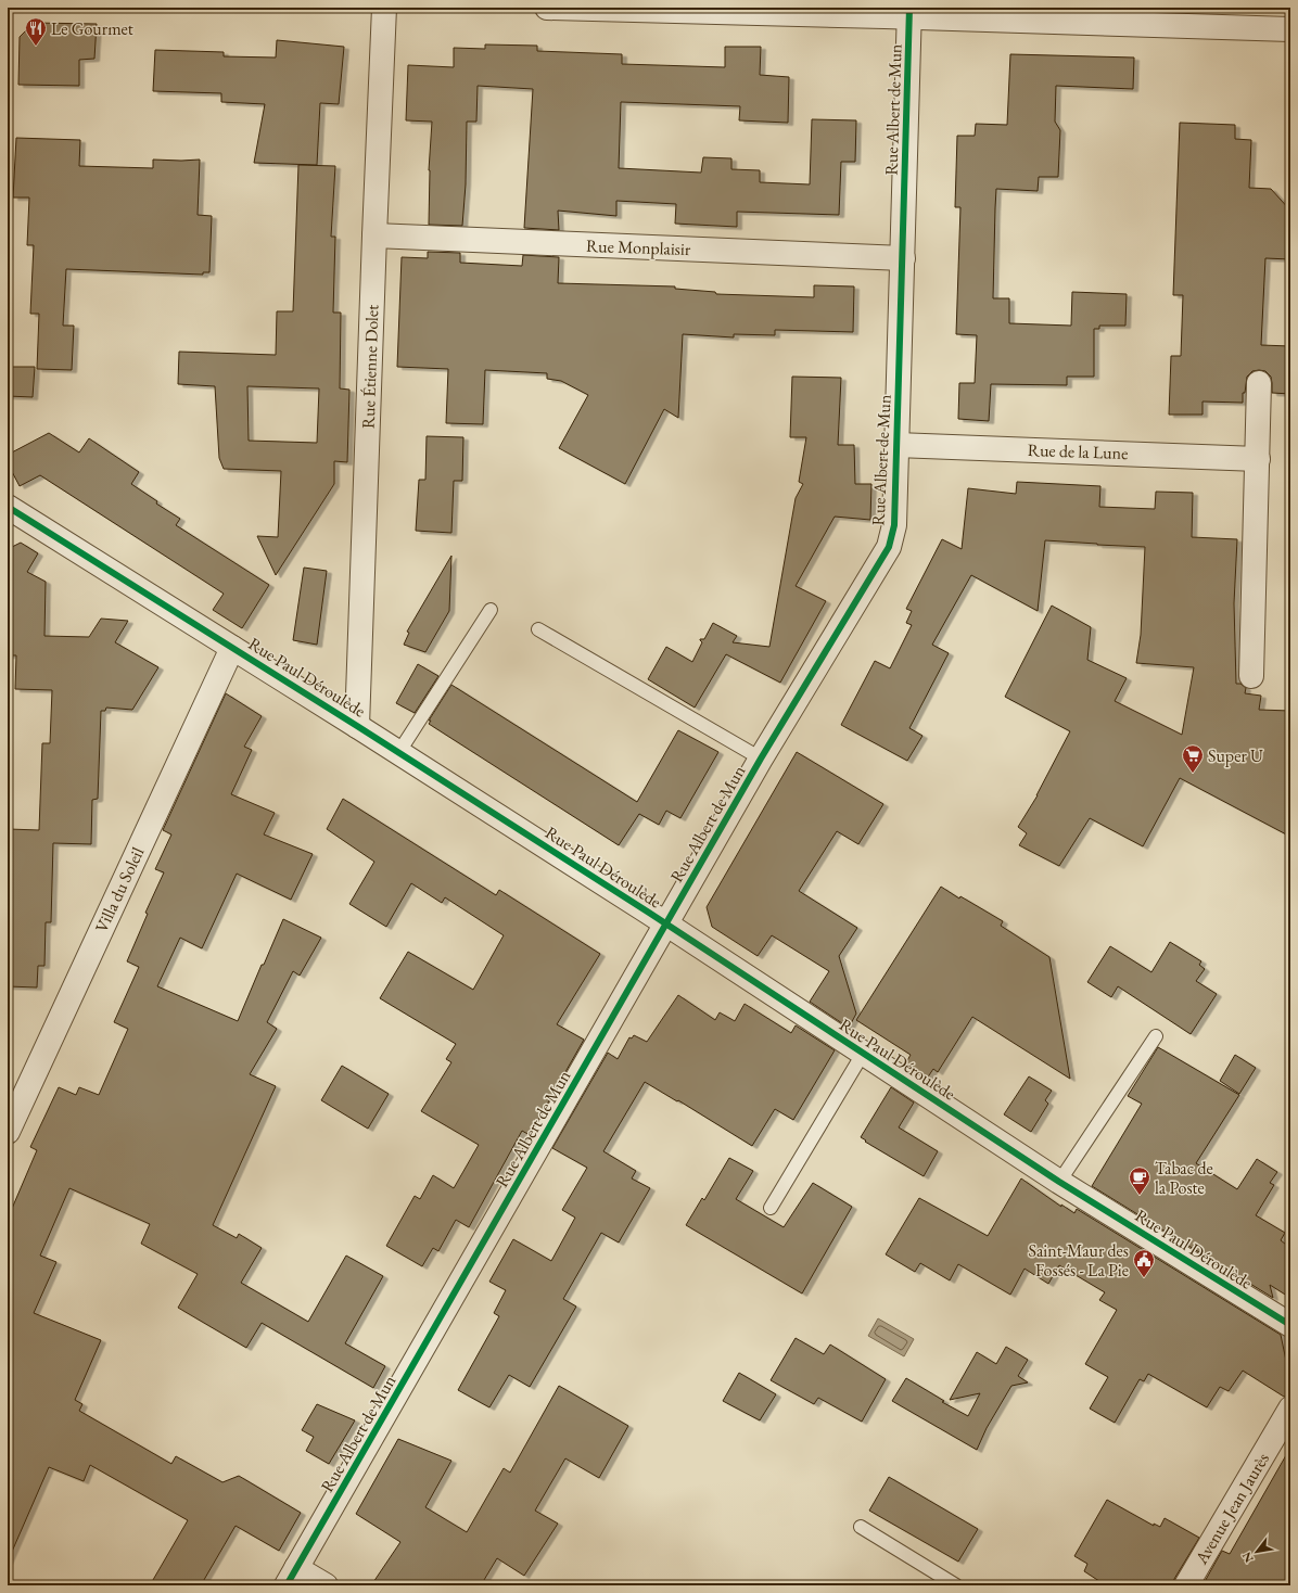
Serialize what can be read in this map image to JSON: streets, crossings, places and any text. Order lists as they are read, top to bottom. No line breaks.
{"streets":{"street":["Rue Albert de Mun","Rue Monplaisir","Rue Étienne Dolet","Rue de la Lune","Rue Paul Déroulède","Villa du Soleil","Avenue Jean Jaurès"]},"crossings":[["Rue Albert de Mun","Rue Monplaisir"],["Rue Albert de Mun","Rue de la Lune"],["Rue Albert de Mun","Rue Paul Déroulède"],["Rue Monplaisir","Rue Étienne Dolet"],["Rue Étienne Dolet","Rue Paul Déroulède"],["Rue Paul Déroulède","Villa du Soleil"]],"places":{"restaurant":["Le Gourmet"],"supermarket":["Super U"],"cafe":["Tabac de la Poste"],"public building":["Saint-Maur des Fossés - La Pie"]},"north":"bottom left"}
